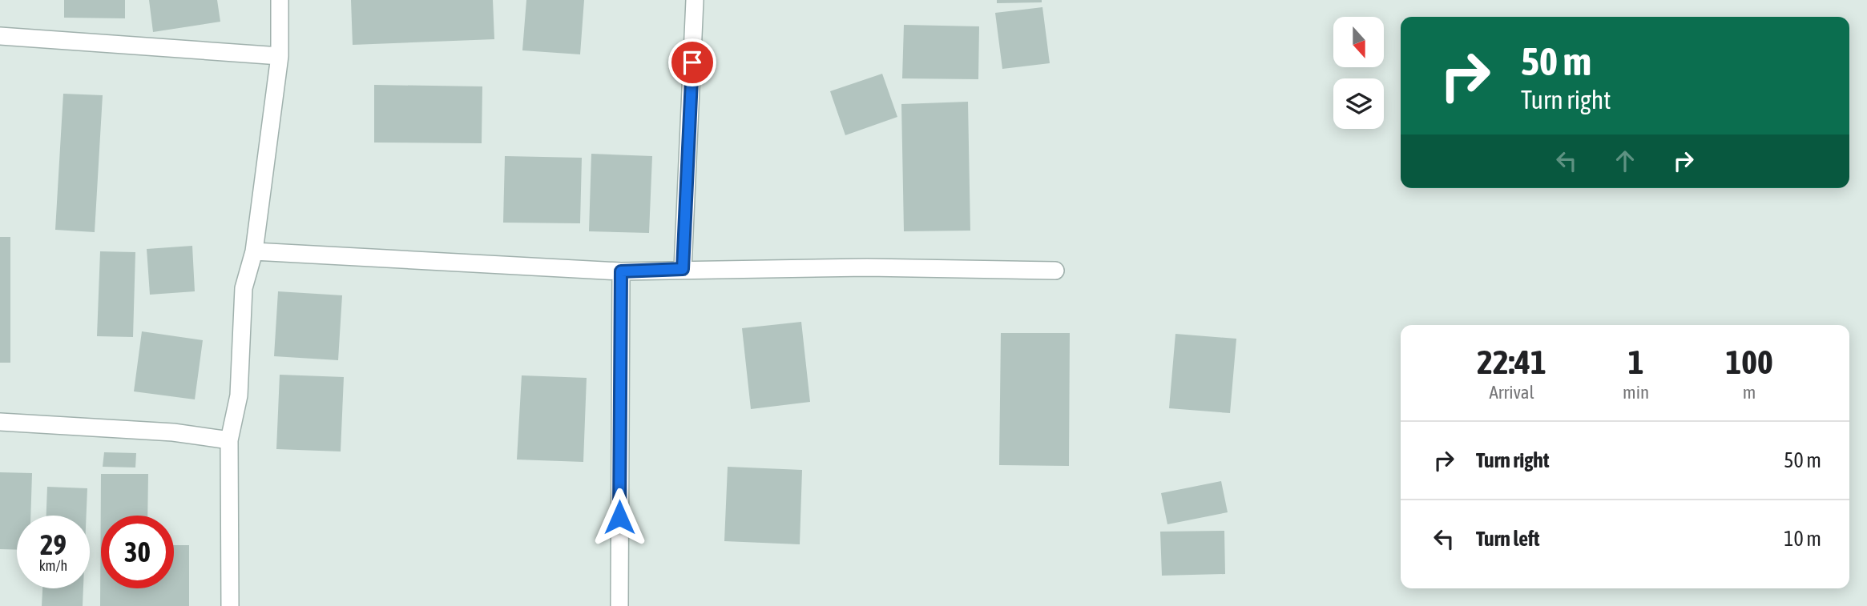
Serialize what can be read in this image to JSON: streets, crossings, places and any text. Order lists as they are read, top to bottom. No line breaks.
{"north":"bottom","page":{"turn":["50 m","Turn right"],"eta":["22:41","Arrival","1","min","100","m"],"list":[{"name":"Turn right","value":"50 m"},{"name":"Turn left","value":"10 m"}],"speed":"29 km/h","limit":"30"}}
